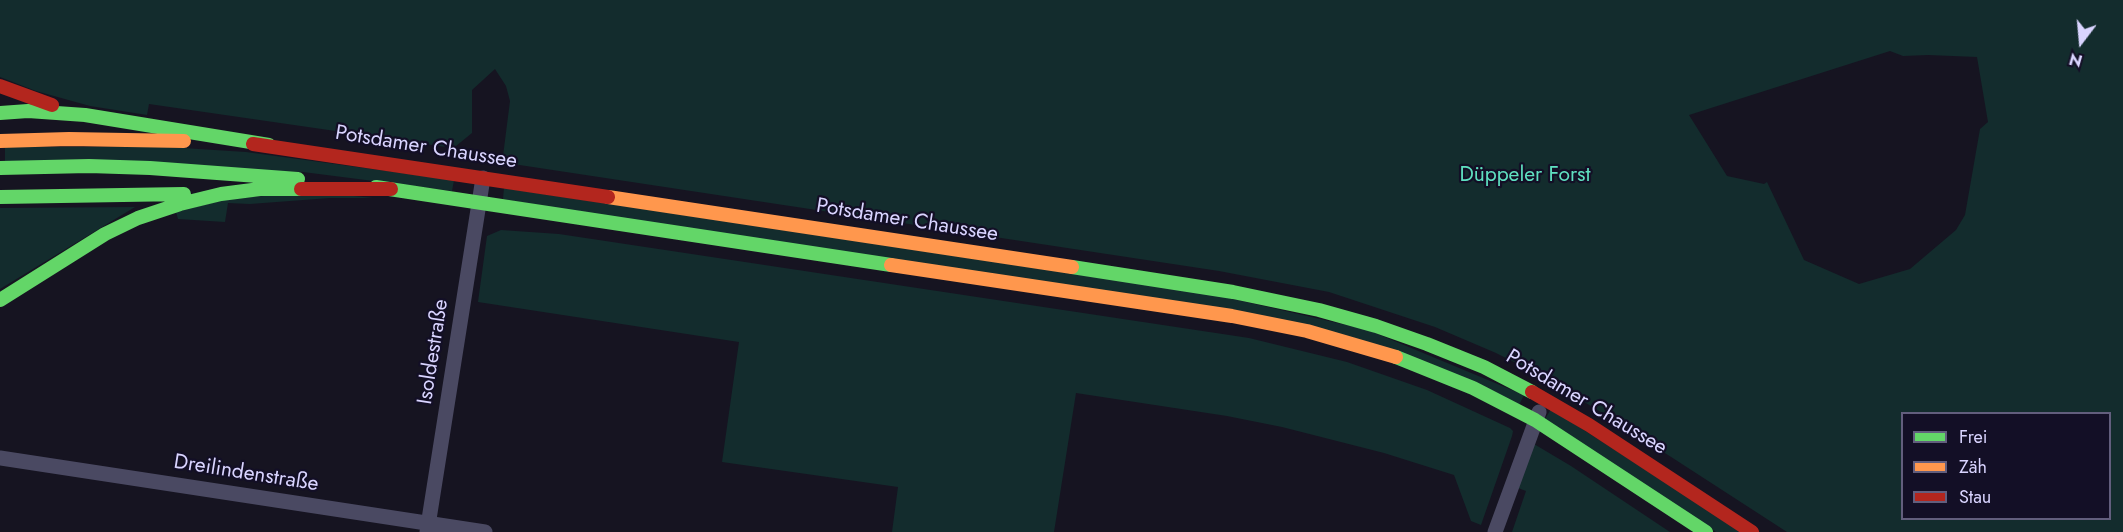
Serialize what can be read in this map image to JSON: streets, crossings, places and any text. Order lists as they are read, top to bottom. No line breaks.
{"streets":{"main road":["Potsdamer Chaussee"],"street":["Isoldestraße","Dreilindenstraße"]},"crossings":[["Potsdamer Chaussee","Isoldestraße"],["Isoldestraße","Dreilindenstraße"]],"parks":["Düppeler Forst"],"legend":["Frei","Zäh","Stau"],"north":"bottom"}
